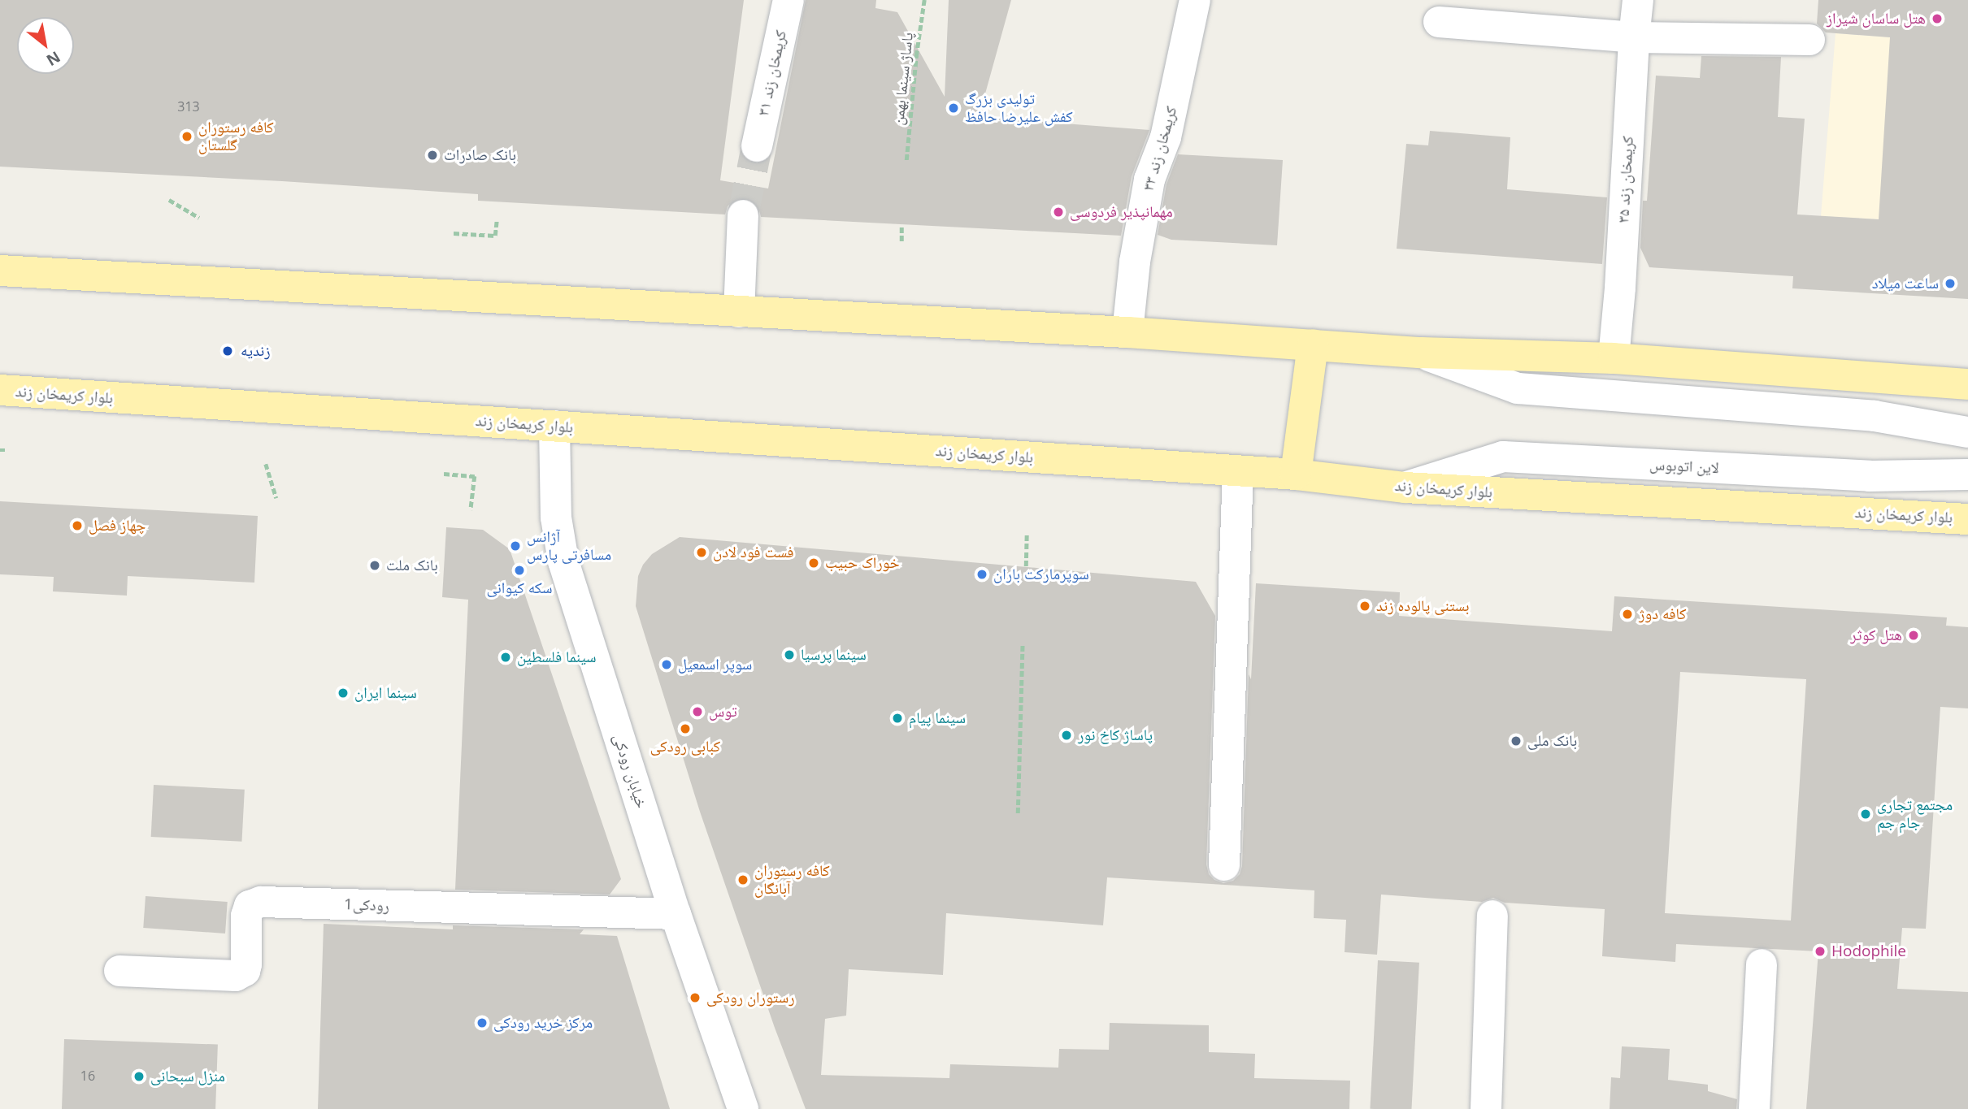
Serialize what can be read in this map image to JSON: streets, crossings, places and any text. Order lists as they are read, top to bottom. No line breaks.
{"streets":{"main road":["بلوار کریمخان زند"],"street":["کریمخان زند ۳۱","کریمخان زند ۳۳","کریمخان زند ۳۵","لاین اتوبوس","خیابان رودکی","1رودکی"],"path":["پاساژ سینما بهمن"]},"crossings":[["بلوار کریمخان زند","لاین اتوبوس"],["بلوار کریمخان زند","خیابان رودکی"],["خیابان رودکی","1رودکی"]],"places":["هتل ساسان شیراز","تولیدی بزرگ کفش علیرضا حافظ","کافه رستوران گلستان","بانک صادرات","مهمانپذیر فردوسی","ساعت میلاد","زندیه","چهاز فصل","آژانس مسافرتی پارس","فست فود لادن","خوراک حبیب","بانک ملت","سکه کیوانی","سوپرمارکت باران","بستنی پالوده زند","کافه دوژ","هتل کوثر","سینما پرسیا","سینما فلسطین","سوپر اسمعیل","سینما ایران","توس","سینما پیام","کبابی رودکی","پاساژ کاخ نور","بانک ملی","مجتمع تجاری جام جم","کافه رستوران آبانگان","Hodophile","رستوران رودکی","مرکز خرید رودکی","منزل سبحانی"],"house_numbers":["313","16"],"north":"bottom right"}
